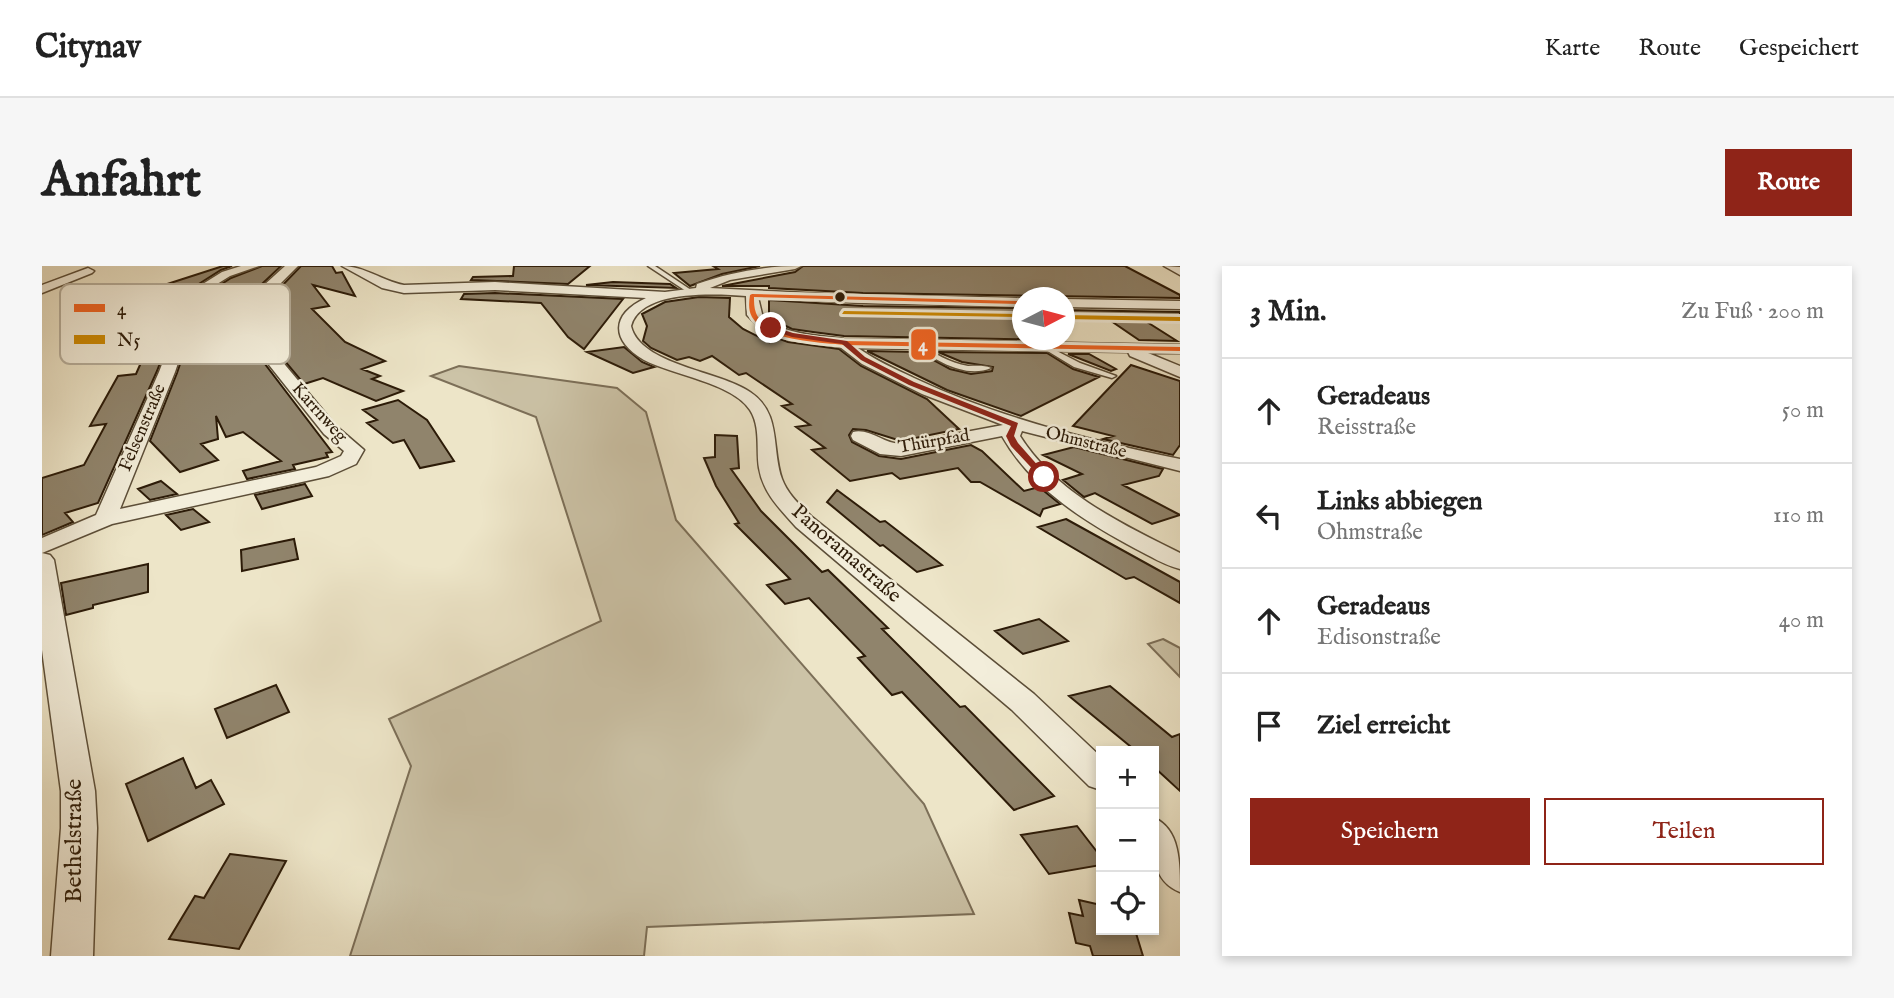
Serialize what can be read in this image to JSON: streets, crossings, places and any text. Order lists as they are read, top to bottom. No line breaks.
{"streets":{"street":["Karrnweg","Felsenstraße","Thürpfad","Ohmstraße","Panoramastraße","Bethelstraße"]},"crossings":[["Karrnweg","Felsenstraße"],["Thürpfad","Ohmstraße"]],"lines":["transit line 4","transit line N5"],"legend":["4","N5"],"north":"right","page":{"header":"Citynav","nav":["Karte","Route","Gespeichert"],"buttons":["Route",["Speichern","Teilen"]],"title":"Anfahrt","heading":["3 Min.","Zu Fuß · 200 m"],"list":[["Geradeaus","Reisstraße","50 m"],["Links abbiegen","Ohmstraße","110 m"],["Geradeaus","Edisonstraße","40 m"],"Ziel erreicht"],"map_buttons":["+","−"]}}
